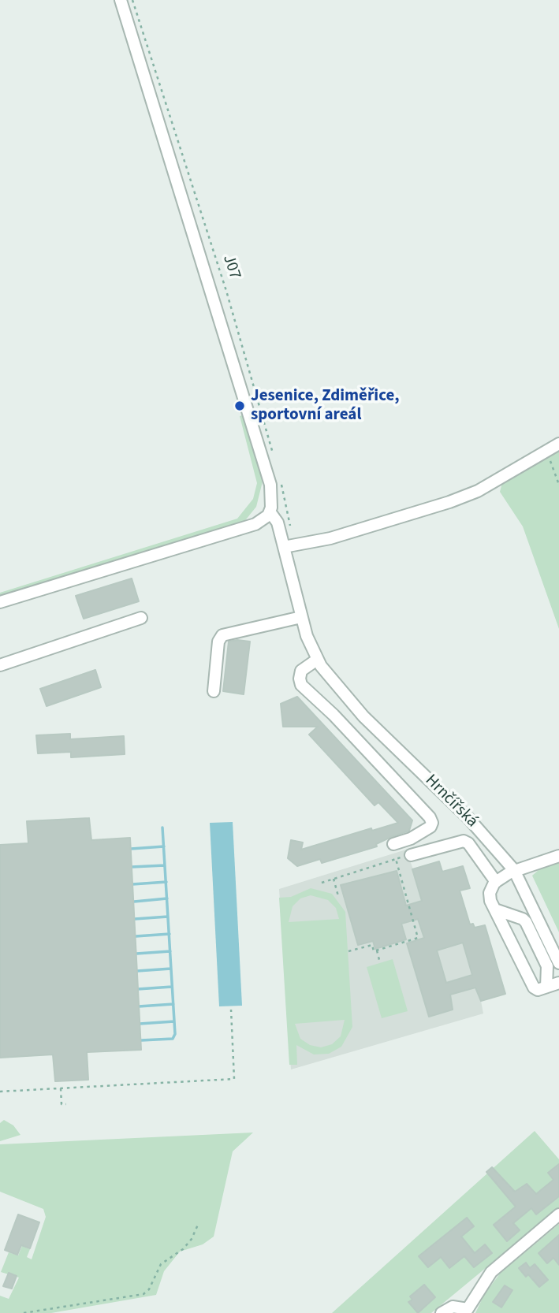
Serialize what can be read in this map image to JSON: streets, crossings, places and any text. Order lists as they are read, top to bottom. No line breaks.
{"streets":{"street":["Hrnčířská"],"path":["J07"]},"places":["Jesenice, Zdiměřice, sportovní areál"]}
